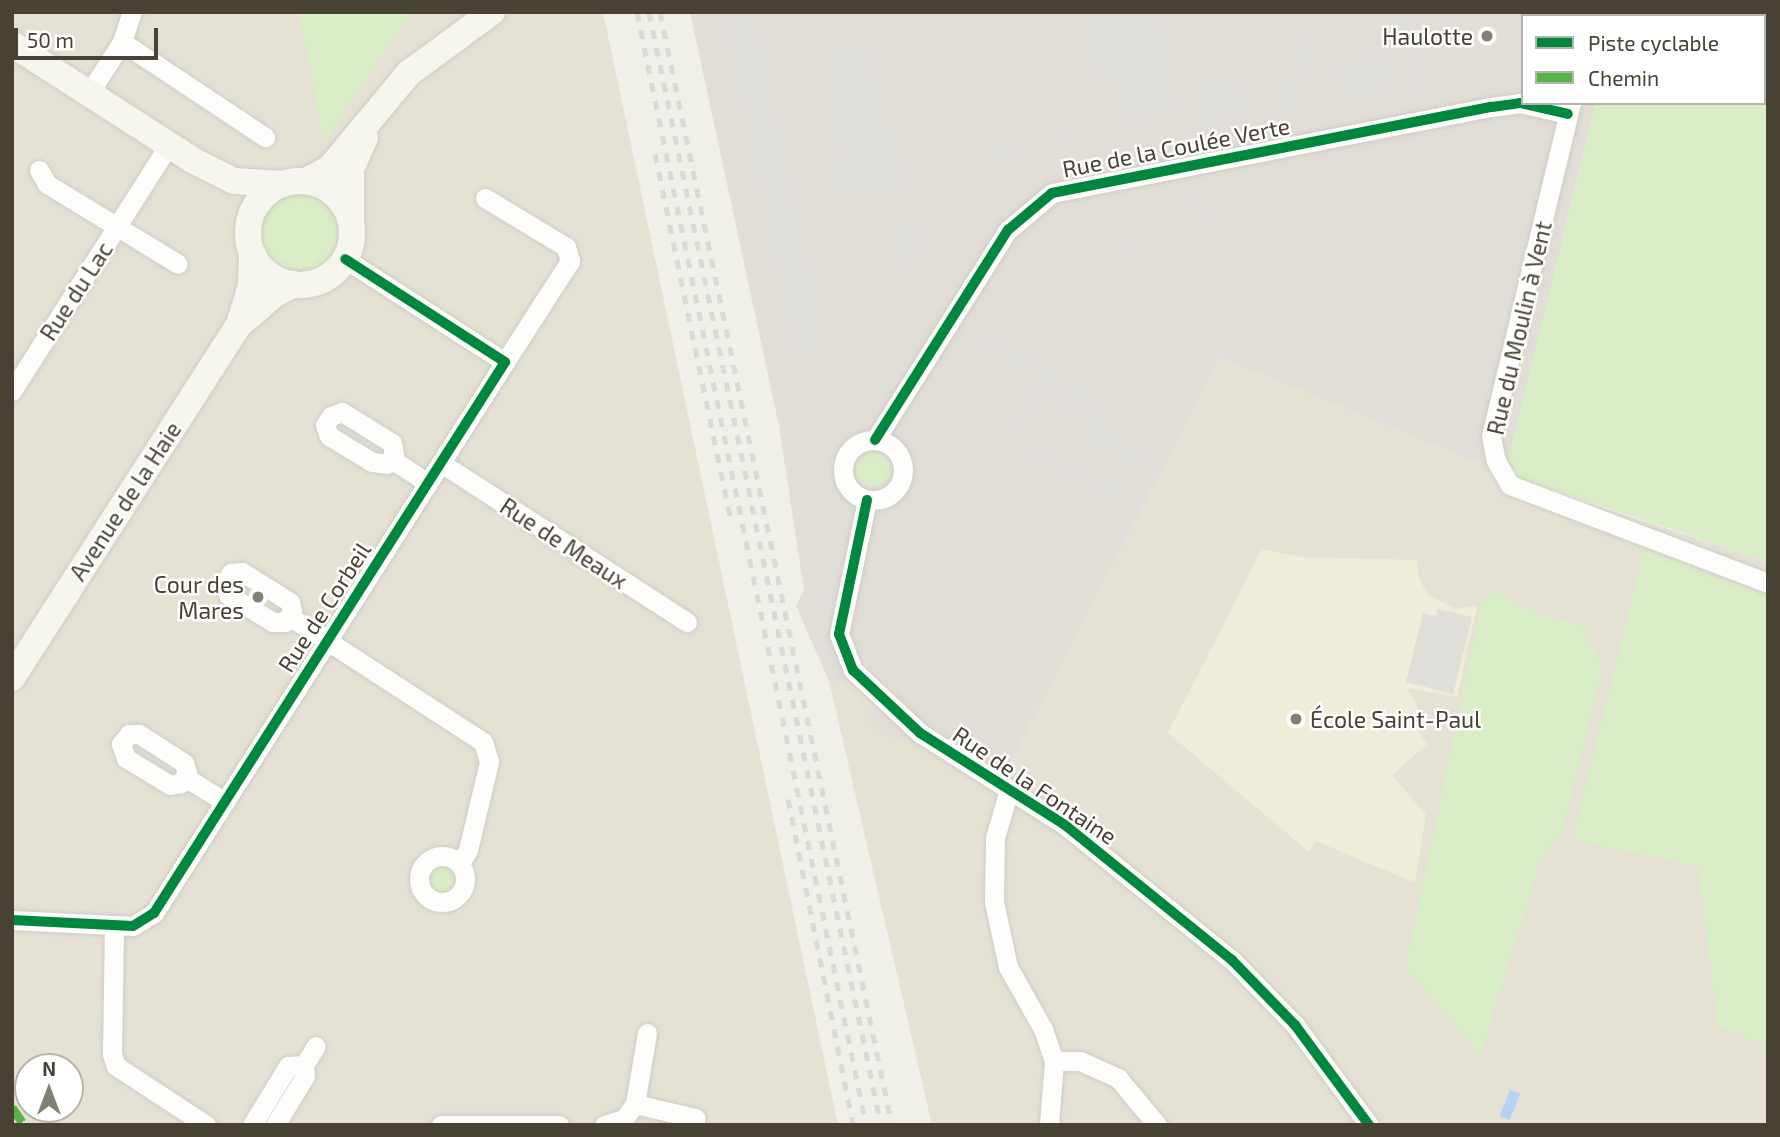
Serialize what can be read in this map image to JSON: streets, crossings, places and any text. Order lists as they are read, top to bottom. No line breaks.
{"streets":{"street":["Rue de la Coulée Verte","Rue du Lac","Rue du Moulin à Vent","Avenue de la Haie","Rue de Meaux","Rue de Corbeil","Rue de la Fontaine"]},"crossings":[["Rue de la Coulée Verte","Rue du Moulin à Vent"],["Rue de la Coulée Verte","Rue de la Fontaine"],["Rue de Meaux","Rue de Corbeil"]],"places":["Haulotte","Cour des Mares","École Saint-Paul"],"legend":["Piste cyclable","Chemin"],"scale_bar":"50 m","north":"top"}
